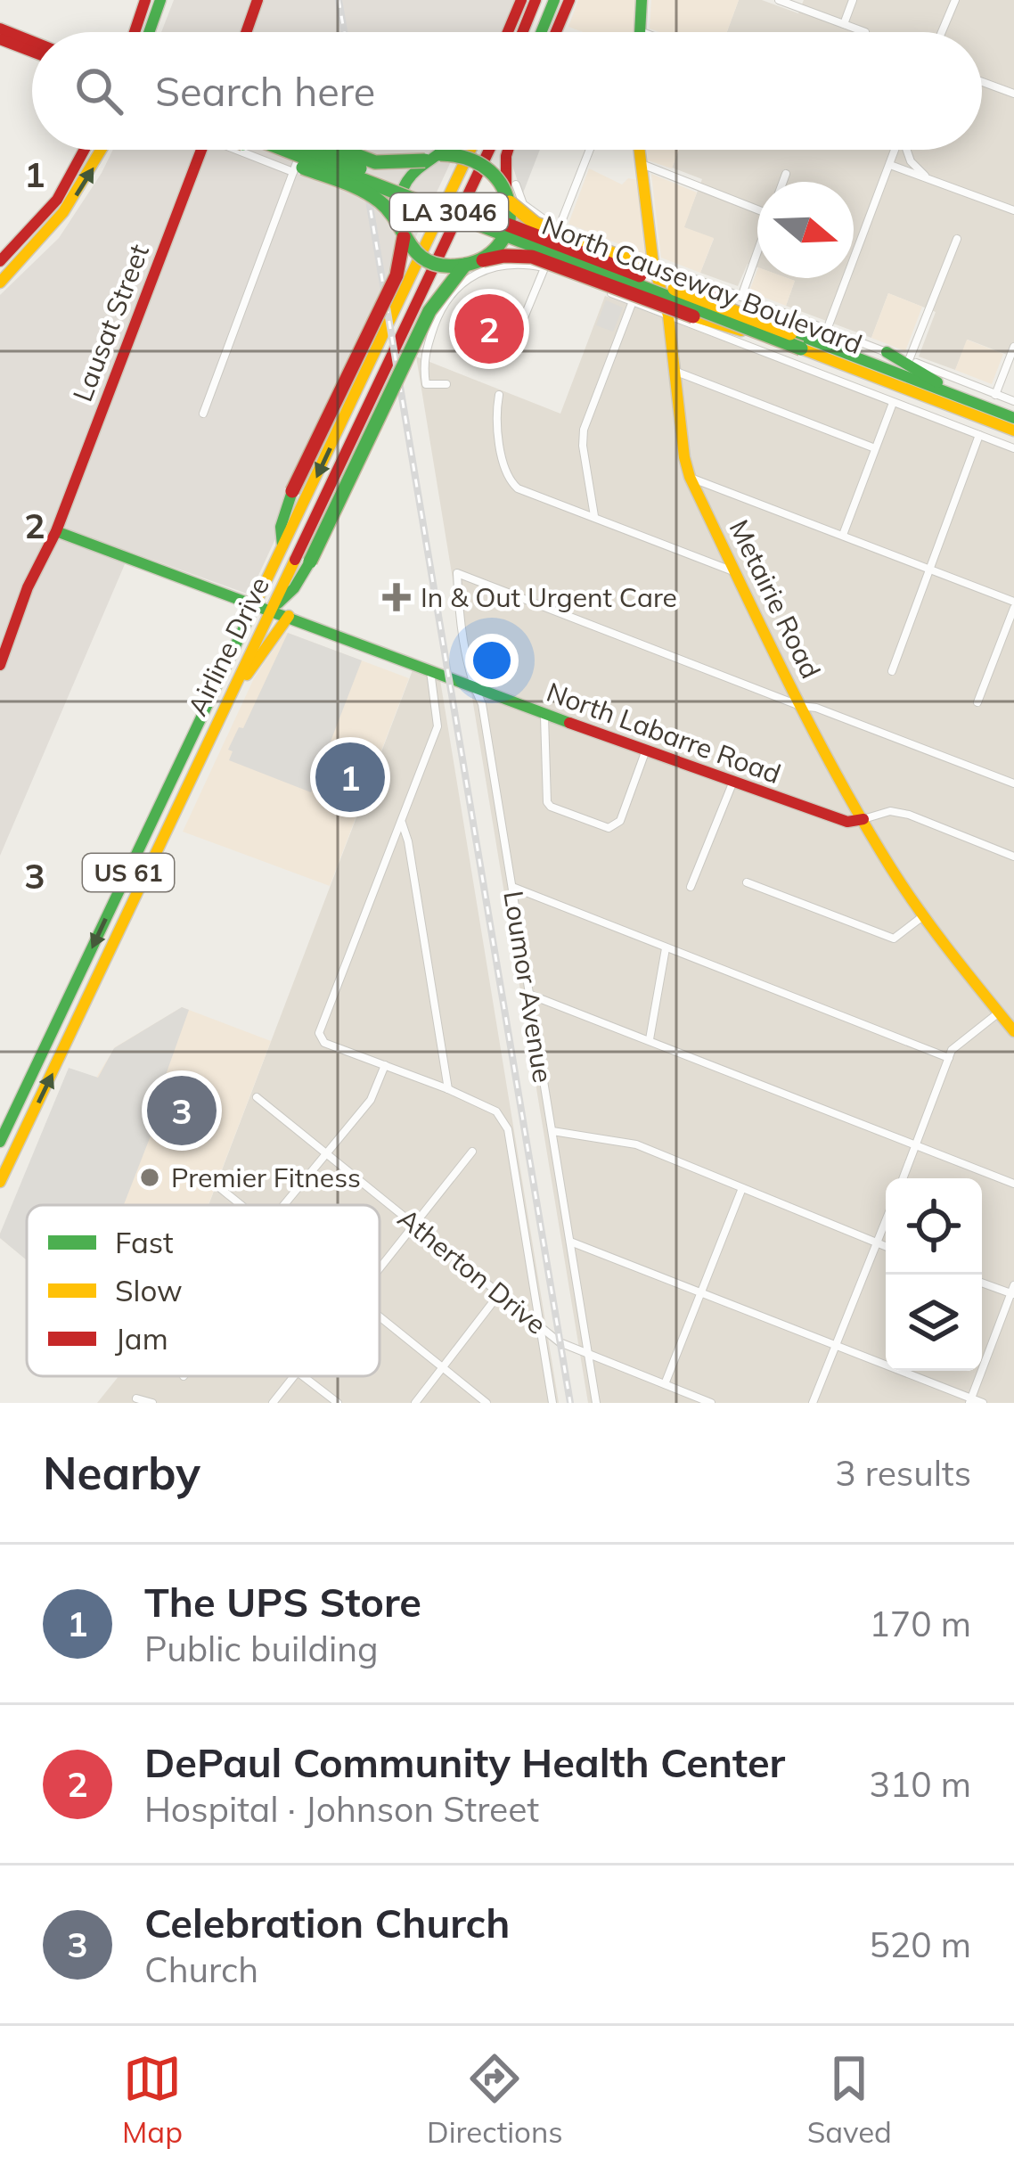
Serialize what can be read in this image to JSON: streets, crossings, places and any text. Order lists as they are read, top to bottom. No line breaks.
{"streets":{"main road":["LA 3046","North Causeway Boulevard","Lausat Street","Metairie Road","Airline Drive","North Labarre Road","US 61"],"street":["Loumor Avenue","Atherton Drive"]},"crossings":[["North Causeway Boulevard","Metairie Road"],["Lausat Street","North Labarre Road"],["Metairie Road","North Labarre Road"],["Metairie Road","Loumor Avenue"],["Airline Drive","North Labarre Road"],["North Labarre Road","Loumor Avenue"],["Loumor Avenue","Atherton Drive"]],"places":{"health":["In & Out Urgent Care"],"other":["Premier Fitness"]},"legend":["Fast","Slow","Jam"],"north":"right","page":{"search":"Search here","pins":["2","1","3"],"heading":["Nearby","3 results"],"list":[{"mark":"1","name":"The UPS Store","note":"Public building","value":"170 m"},{"mark":"2","name":"DePaul Community Health Center","note":"Hospital · Johnson Street","value":"310 m"},{"mark":"3","name":"Celebration Church","note":"Church","value":"520 m"}],"nav":["Map","Directions","Saved"]},"grid":{"rows":["1","2","3"]}}
